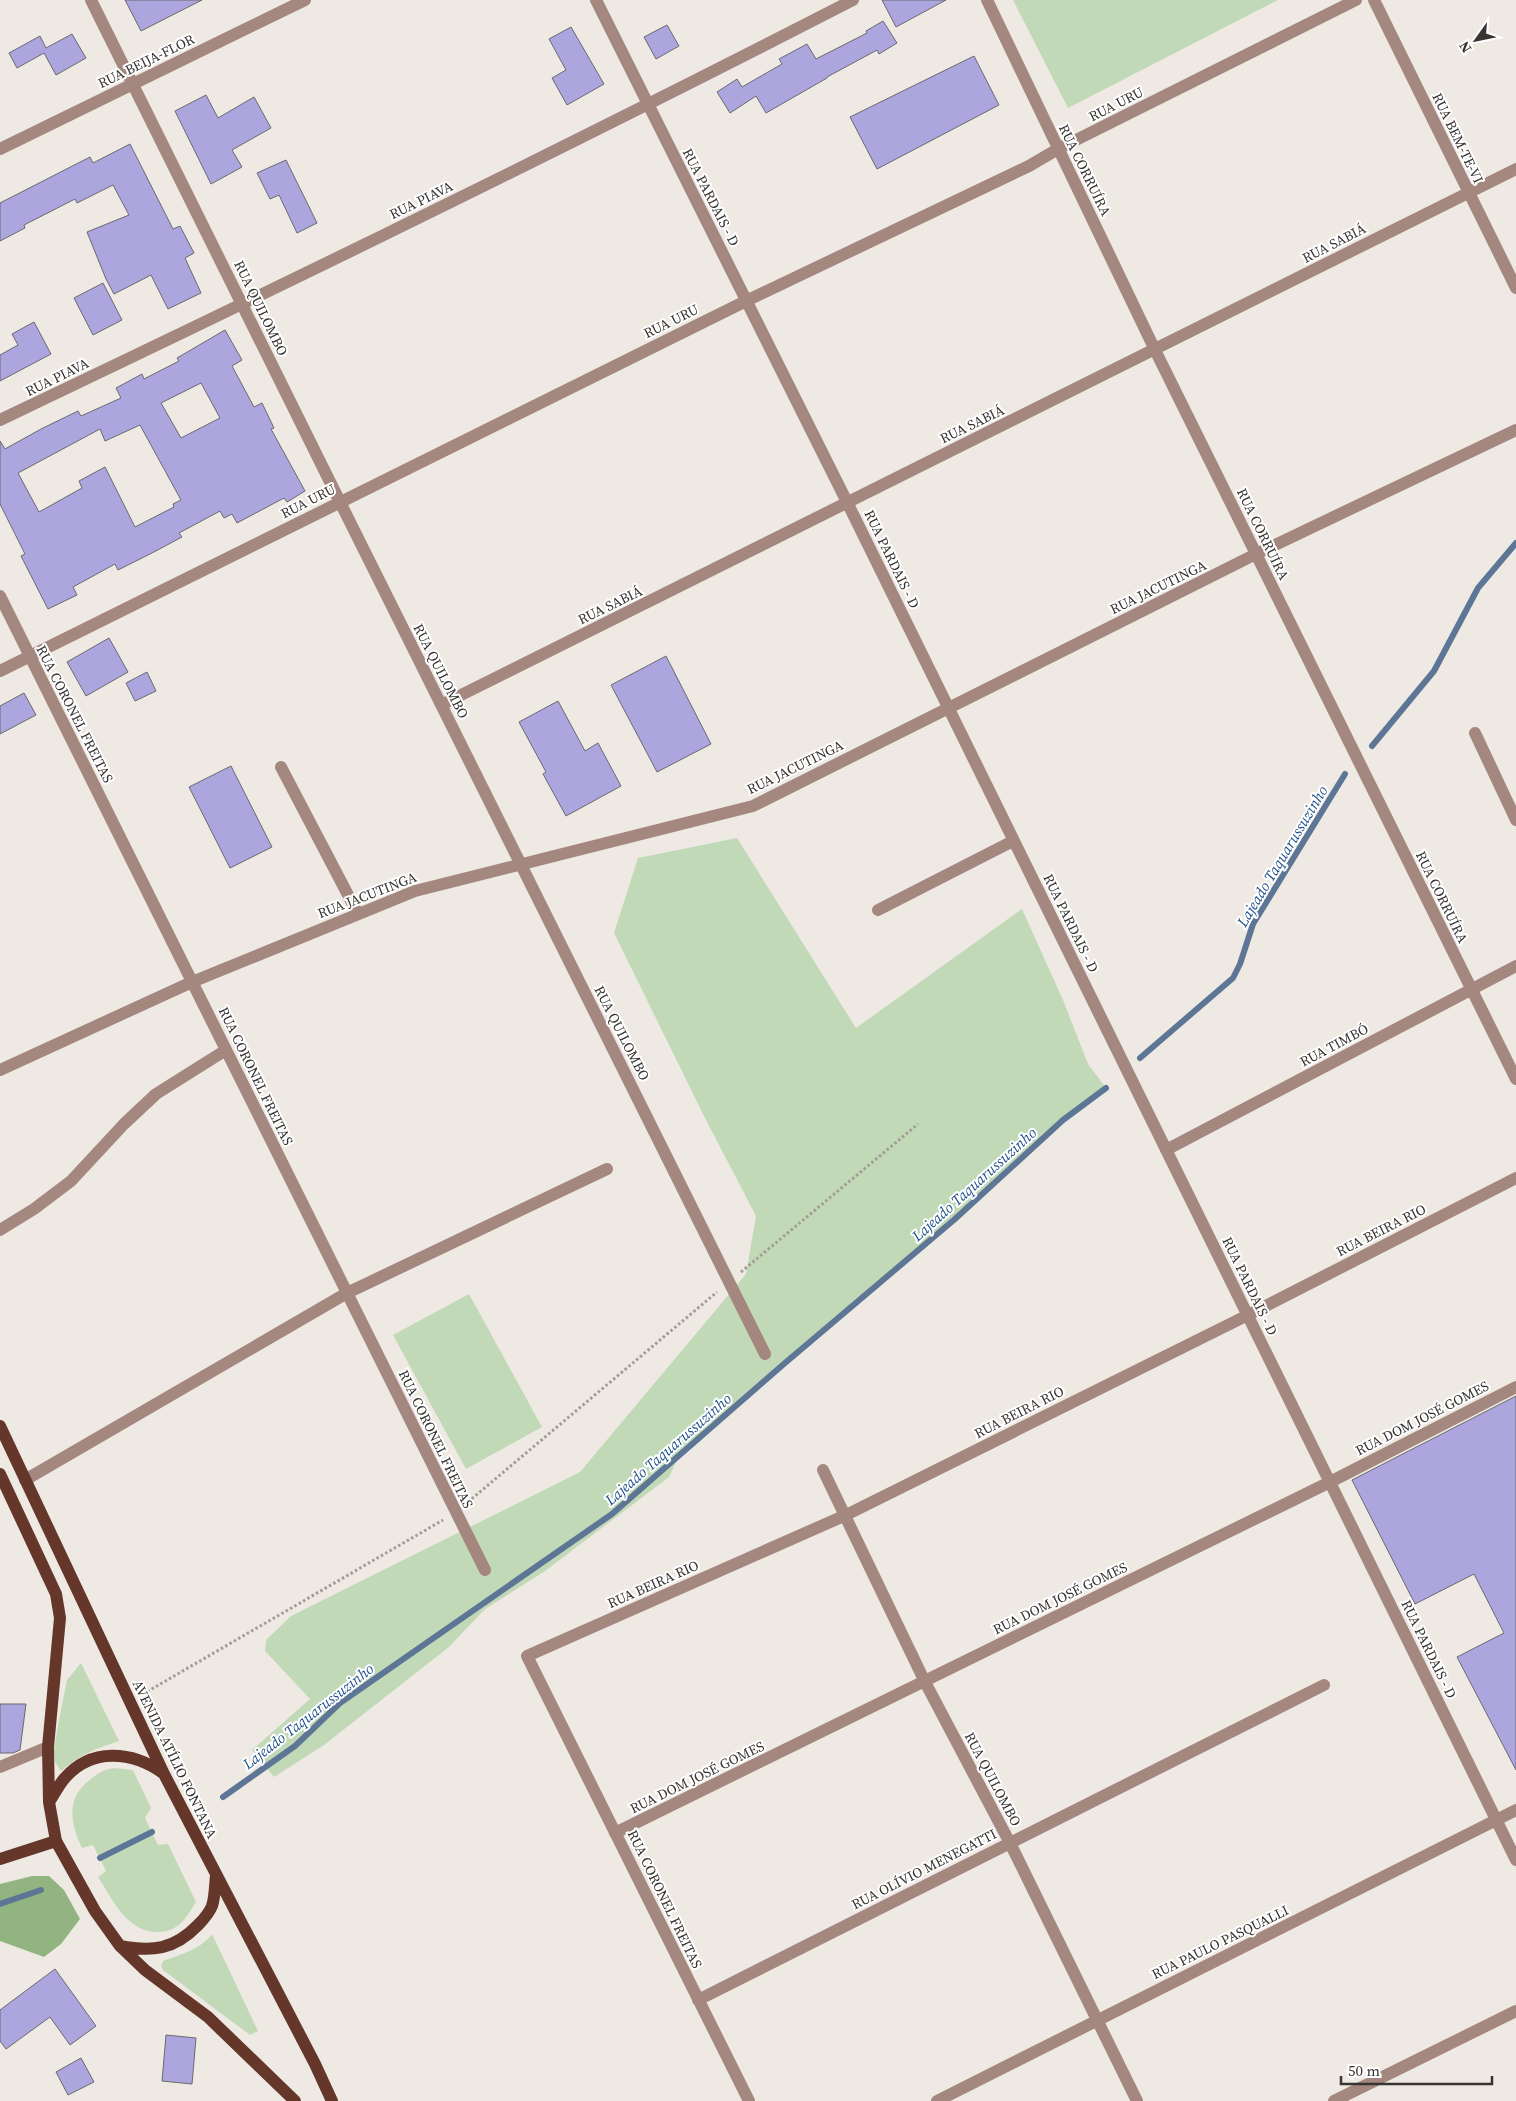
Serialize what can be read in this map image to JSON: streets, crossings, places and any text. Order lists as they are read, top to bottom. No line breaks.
{"streets":{"main road":["AVENIDA ATÍLIO FONTANA"],"street":["RUA BEIJA-FLOR","RUA URU","RUA BEM-TE-VI","RUA CORRUÍRA","RUA PARDAIS - D","RUA PIAVA","RUA SABIÁ","RUA QUILOMBO","RUA JACUTINGA","RUA CORONEL FREITAS","RUA TIMBÓ","RUA BEIRA RIO","RUA DOM JOSÉ GOMES","RUA OLÍVIO MENEGATTI","RUA PAULO PASQUALLI"]},"crossings":[["RUA BEIJA-FLOR","RUA QUILOMBO"],["RUA URU","RUA CORRUÍRA"],["RUA URU","RUA PARDAIS - D"],["RUA URU","RUA QUILOMBO"],["RUA URU","RUA CORONEL FREITAS"],["RUA BEM-TE-VI","RUA SABIÁ"],["RUA CORRUÍRA","RUA SABIÁ"],["RUA CORRUÍRA","RUA JACUTINGA"],["RUA CORRUÍRA","RUA TIMBÓ"],["RUA PARDAIS - D","RUA PIAVA"],["RUA PARDAIS - D","RUA SABIÁ"],["RUA PARDAIS - D","RUA JACUTINGA"],["RUA PARDAIS - D","RUA TIMBÓ"],["RUA PARDAIS - D","RUA BEIRA RIO"],["RUA PARDAIS - D","RUA DOM JOSÉ GOMES"],["RUA PARDAIS - D","RUA PAULO PASQUALLI"],["RUA PIAVA","RUA QUILOMBO"],["RUA SABIÁ","RUA QUILOMBO"],["RUA QUILOMBO","RUA JACUTINGA"],["RUA QUILOMBO","RUA BEIRA RIO"],["RUA QUILOMBO","RUA DOM JOSÉ GOMES"],["RUA QUILOMBO","RUA OLÍVIO MENEGATTI"],["RUA QUILOMBO","RUA PAULO PASQUALLI"],["RUA JACUTINGA","RUA CORONEL FREITAS"],["RUA CORONEL FREITAS","RUA BEIRA RIO"],["RUA CORONEL FREITAS","RUA DOM JOSÉ GOMES"],["RUA CORONEL FREITAS","RUA OLÍVIO MENEGATTI"]],"water":["Lajeado Taquarussuzinho"],"scale_bar":"50 m","north":"bottom left"}
